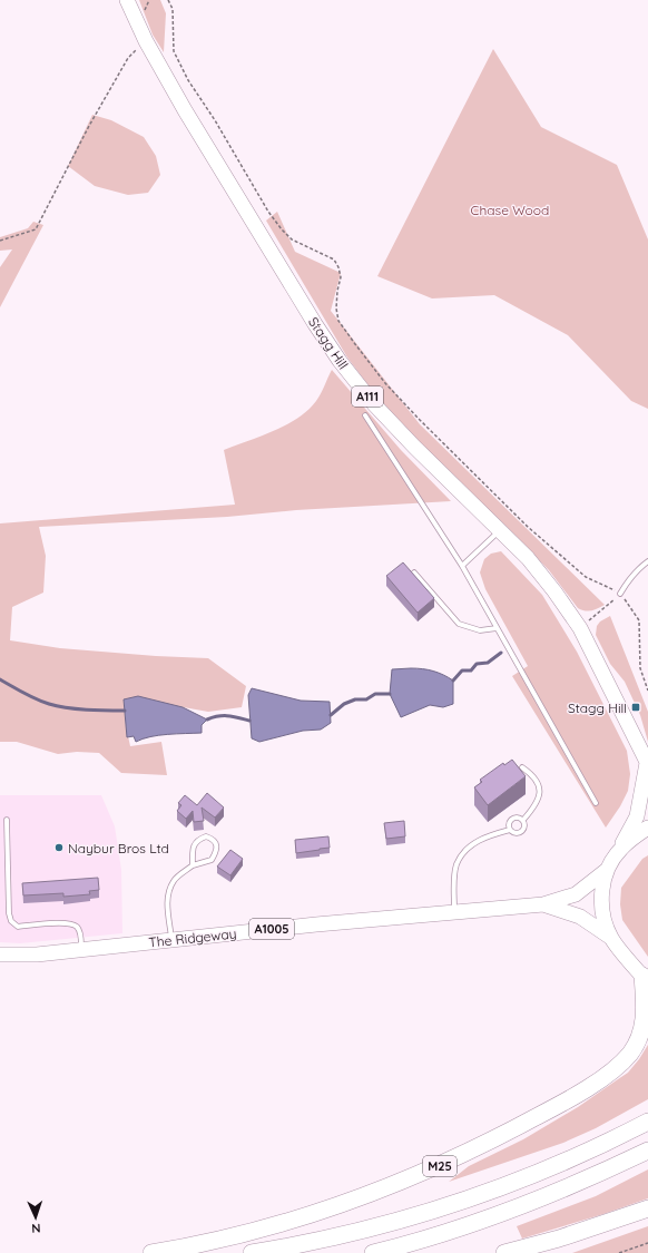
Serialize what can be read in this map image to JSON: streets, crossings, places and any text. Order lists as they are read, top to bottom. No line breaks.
{"streets":{"highway":["M25"],"main road":["Stagg Hill","A111","A1005","The Ridgeway"]},"parks":["Chase Wood"],"places":{"transit":["Stagg Hill"],"other":["Naybur Bros Ltd"]},"north":"bottom"}
